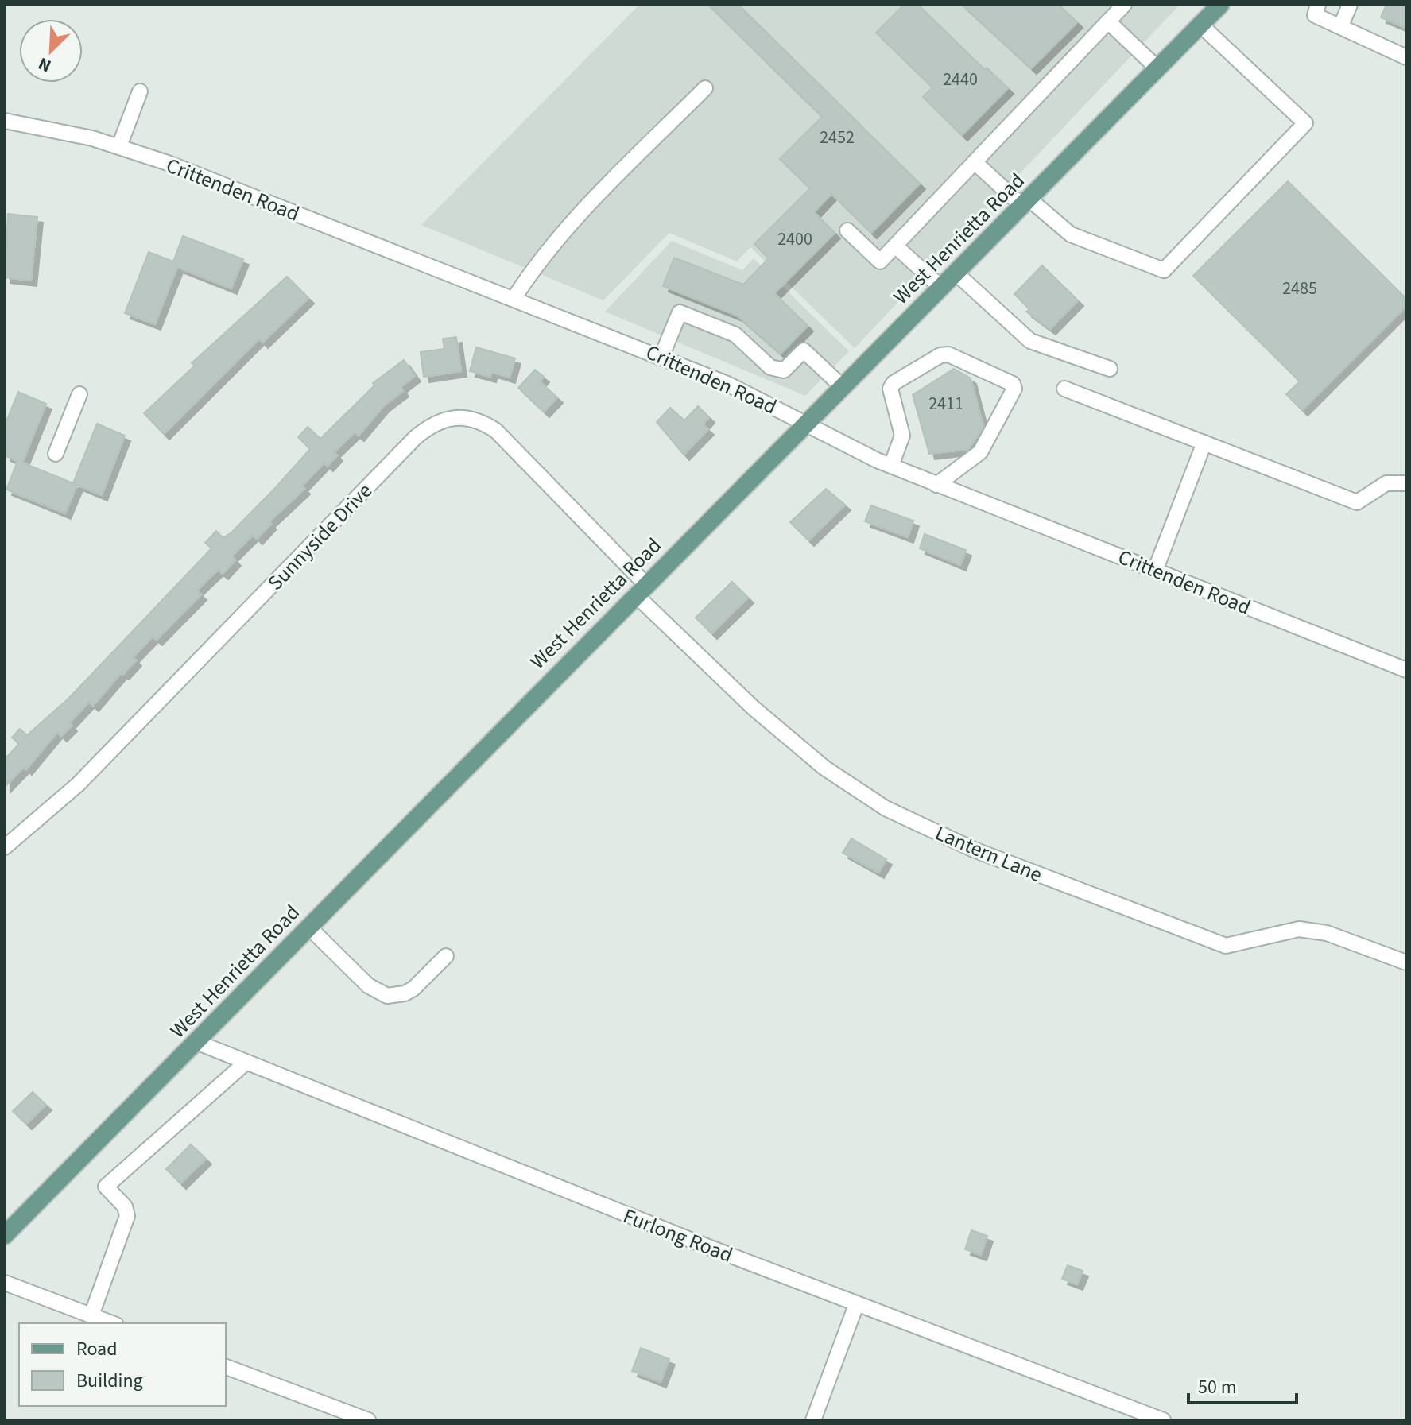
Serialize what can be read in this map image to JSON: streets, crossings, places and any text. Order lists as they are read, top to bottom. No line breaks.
{"streets":{"main road":["West Henrietta Road"],"street":["Crittenden Road","Sunnyside Drive","Lantern Lane","Furlong Road"]},"crossings":[["Crittenden Road","West Henrietta Road"],["West Henrietta Road","Sunnyside Drive"],["West Henrietta Road","Lantern Lane"],["West Henrietta Road","Furlong Road"],["Sunnyside Drive","Lantern Lane"]],"house_numbers":["2440","2452","2400","2485","2411"],"legend":["Road","Building"],"scale_bar":"50 m","north":"bottom left"}
